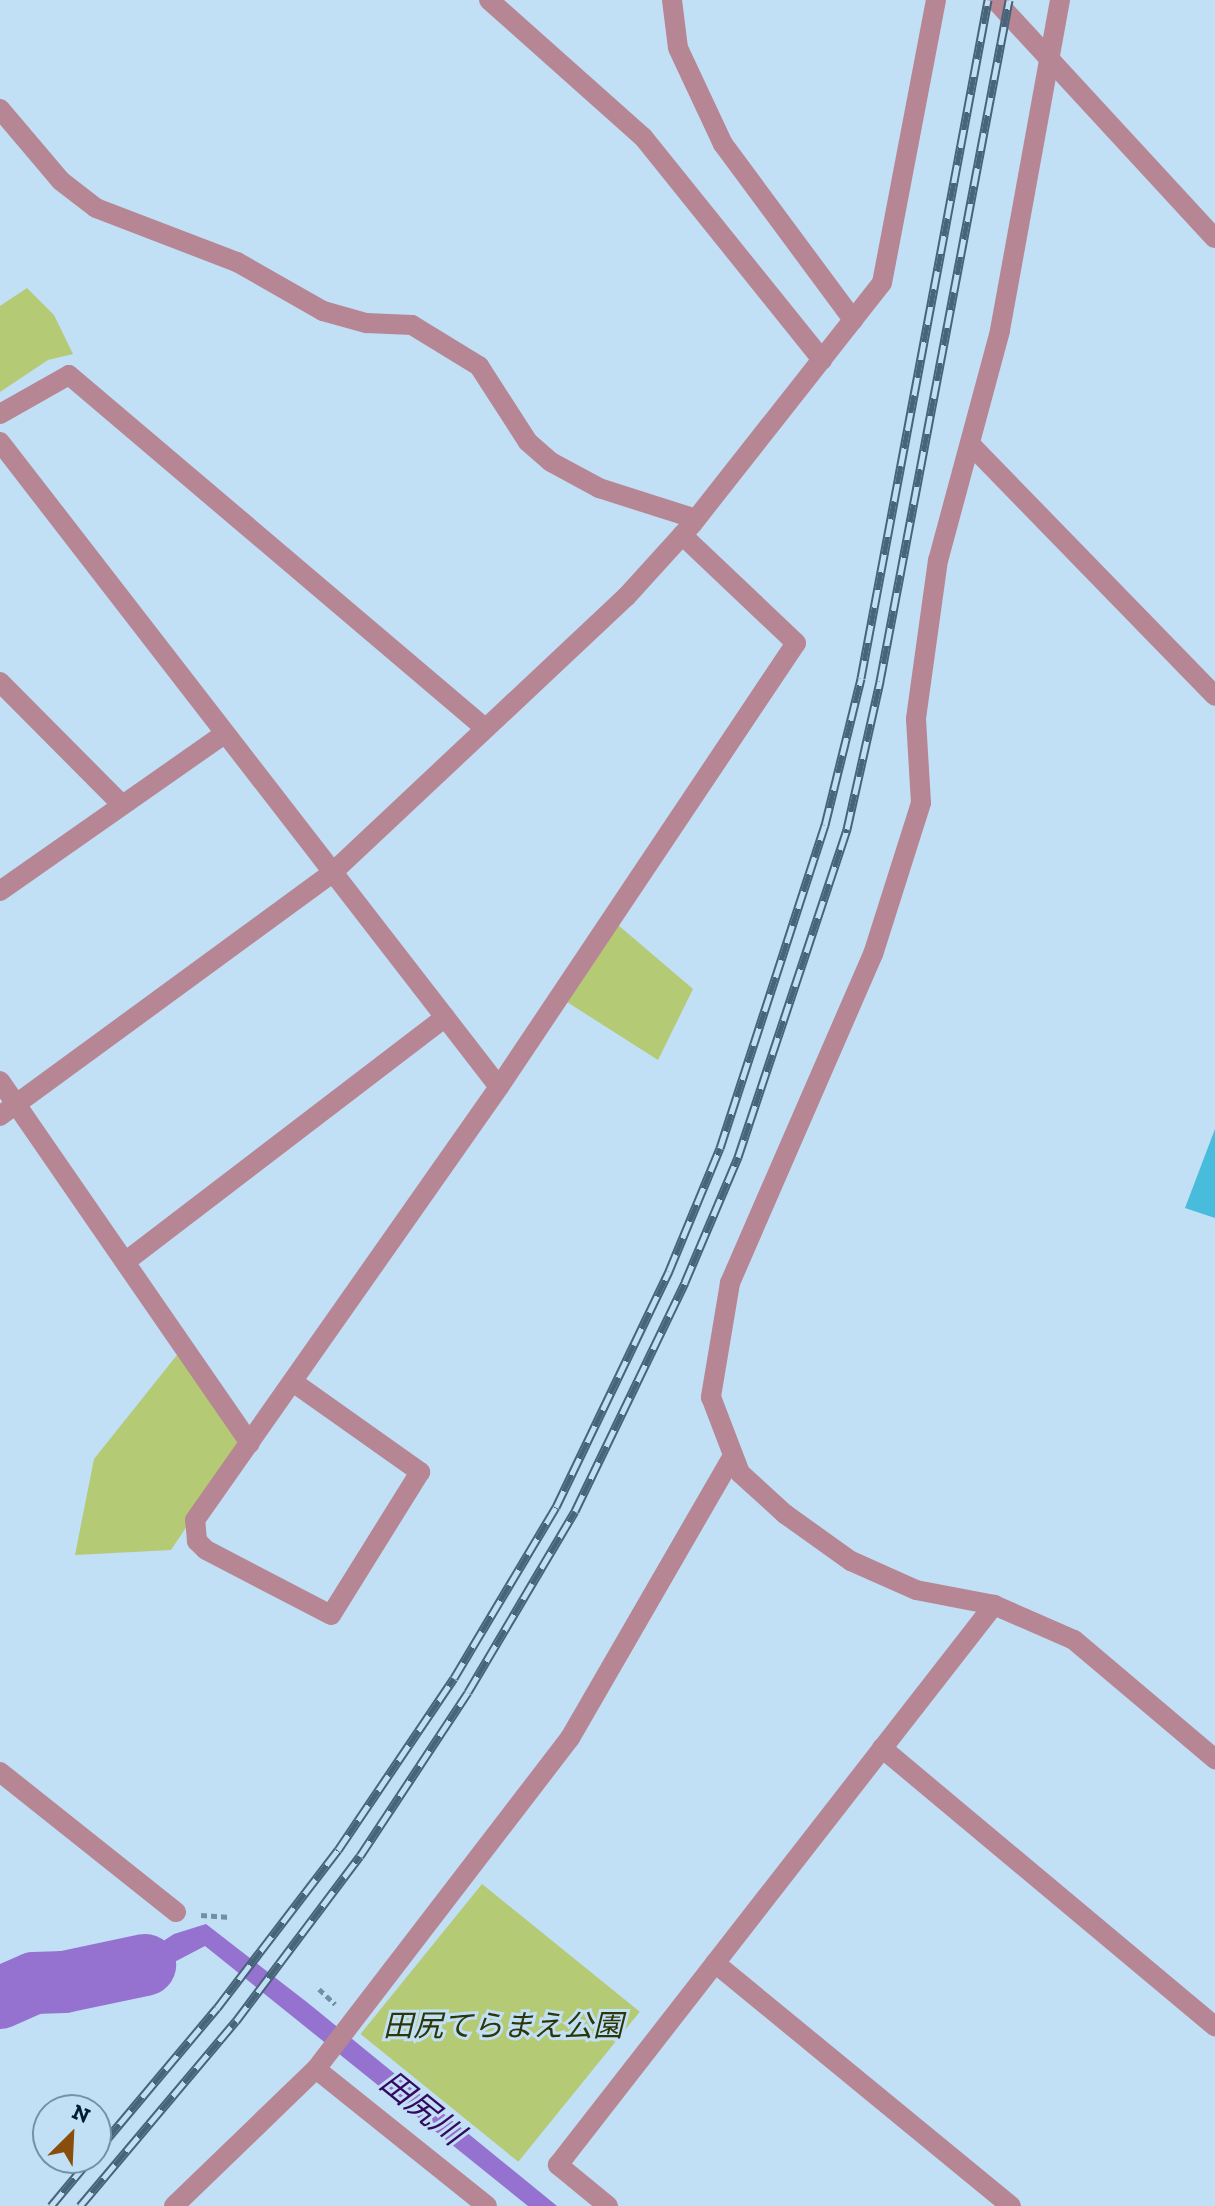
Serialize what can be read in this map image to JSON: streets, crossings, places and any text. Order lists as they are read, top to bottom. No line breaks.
{"water":["田尻川"],"parks":["田尻てらまえ公園"],"north":"top right"}
